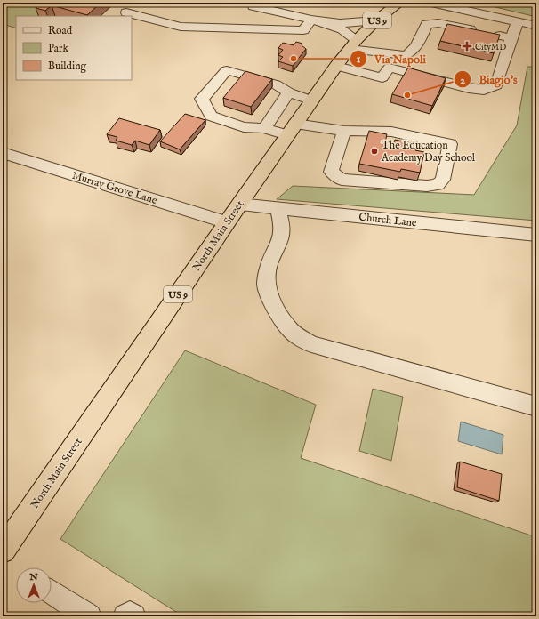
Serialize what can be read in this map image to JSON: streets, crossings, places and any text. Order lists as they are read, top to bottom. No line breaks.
{"streets":{"highway":["US 9","North Main Street"],"street":["Murray Grove Lane","Church Lane"]},"crossings":[["Murray Grove Lane","North Main Street"],["Church Lane","North Main Street"]],"places":{"health":["CityMD"],"other":["Via Napoli","Biagio's","The Education Academy Day School"]},"legend":["Road","Park","Building"],"north":"top"}
